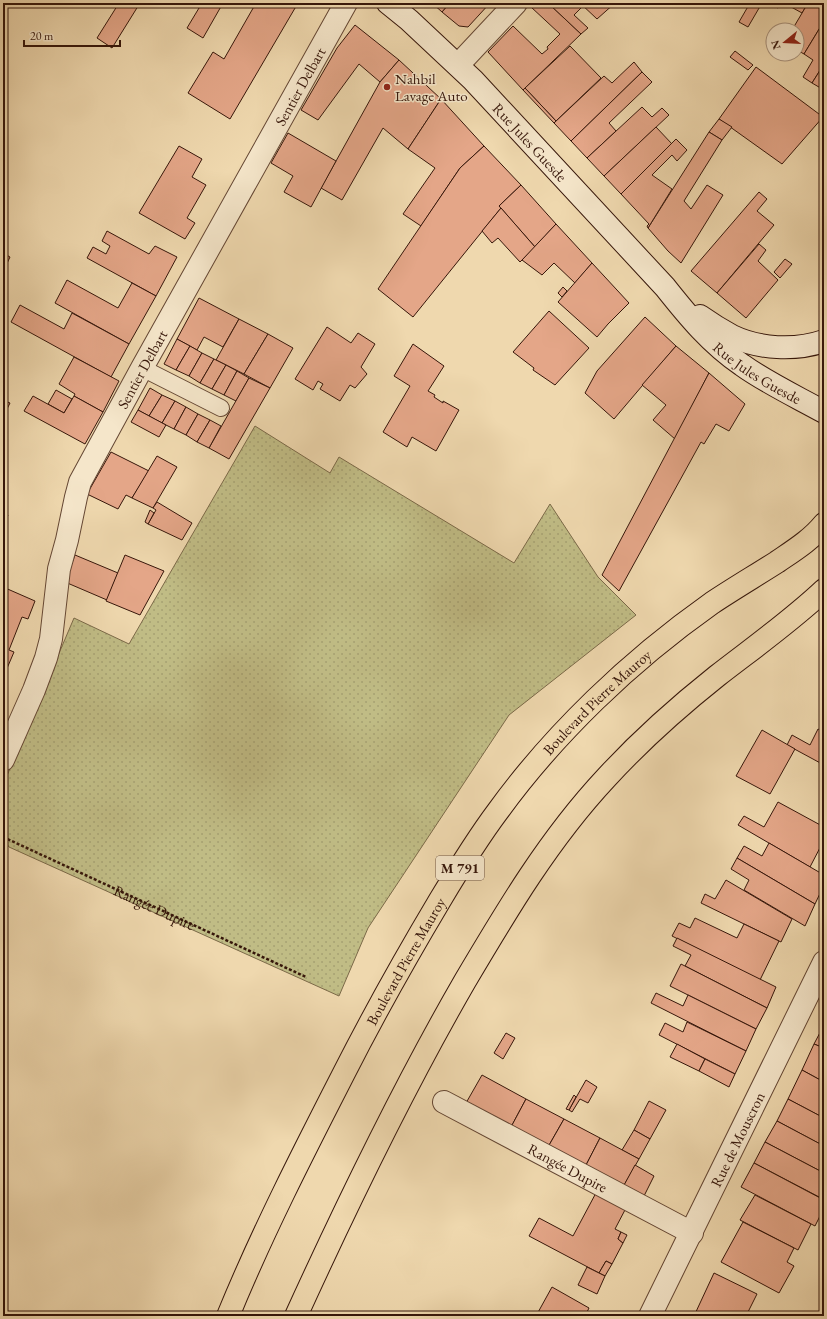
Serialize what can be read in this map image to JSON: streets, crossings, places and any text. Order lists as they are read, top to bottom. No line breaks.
{"streets":{"main road":["Boulevard Pierre Mauroy","M 791"],"street":["Sentier Delbart","Rue Jules Guesde","Rangée Dupire","Rue de Mouscron"]},"crossings":[["Rangée Dupire","Rue de Mouscron"]],"places":["Nahbil Lavage Auto"],"scale_bar":"20 m","north":"left"}
